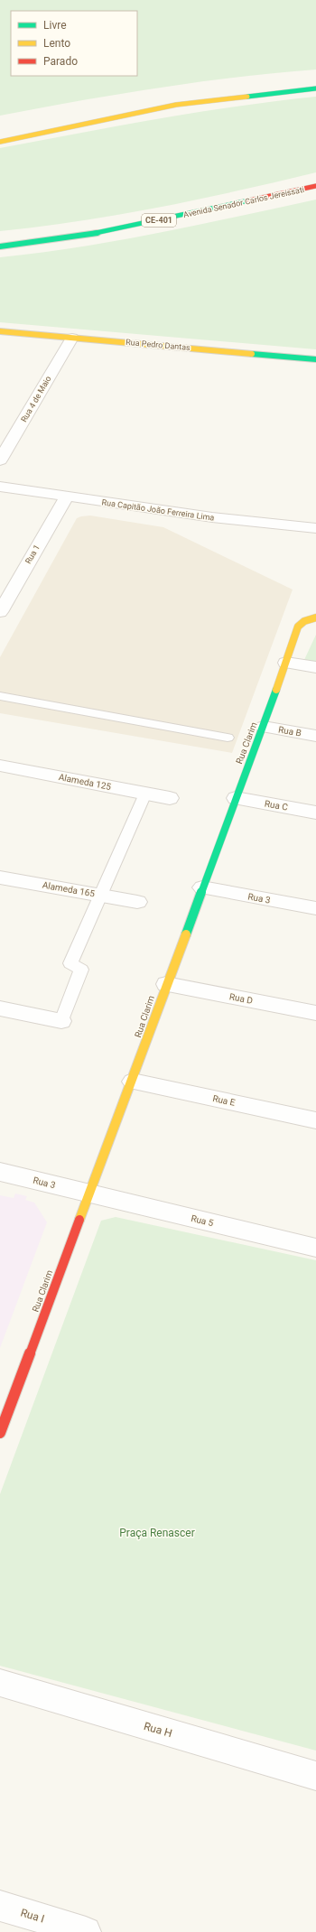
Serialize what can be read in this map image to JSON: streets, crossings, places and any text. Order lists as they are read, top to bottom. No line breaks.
{"streets":{"main road":["Avenida Senador Carlos Jereissati","CE-401","Rua Pedro Dantas","Rua Clarim"],"street":["Rua 4 de Maio","Rua Capitão João Ferreira Lima","Rua 1","Rua B","Alameda 125","Rua C","Alameda 165","Rua 3","Rua D","Rua E","Rua 5","Rua H","Rua I"]},"crossings":[["Rua Pedro Dantas","Rua 4 de Maio"],["Rua Capitão João Ferreira Lima","Rua 1"],["Rua B","Rua Clarim"],["Rua Clarim","Rua C"],["Rua Clarim","Rua 3"],["Rua Clarim","Rua D"],["Rua Clarim","Rua E"],["Rua Clarim","Rua 5"],["Rua 3","Rua 5"]],"parks":["Praça Renascer"],"legend":["Livre","Lento","Parado"]}
